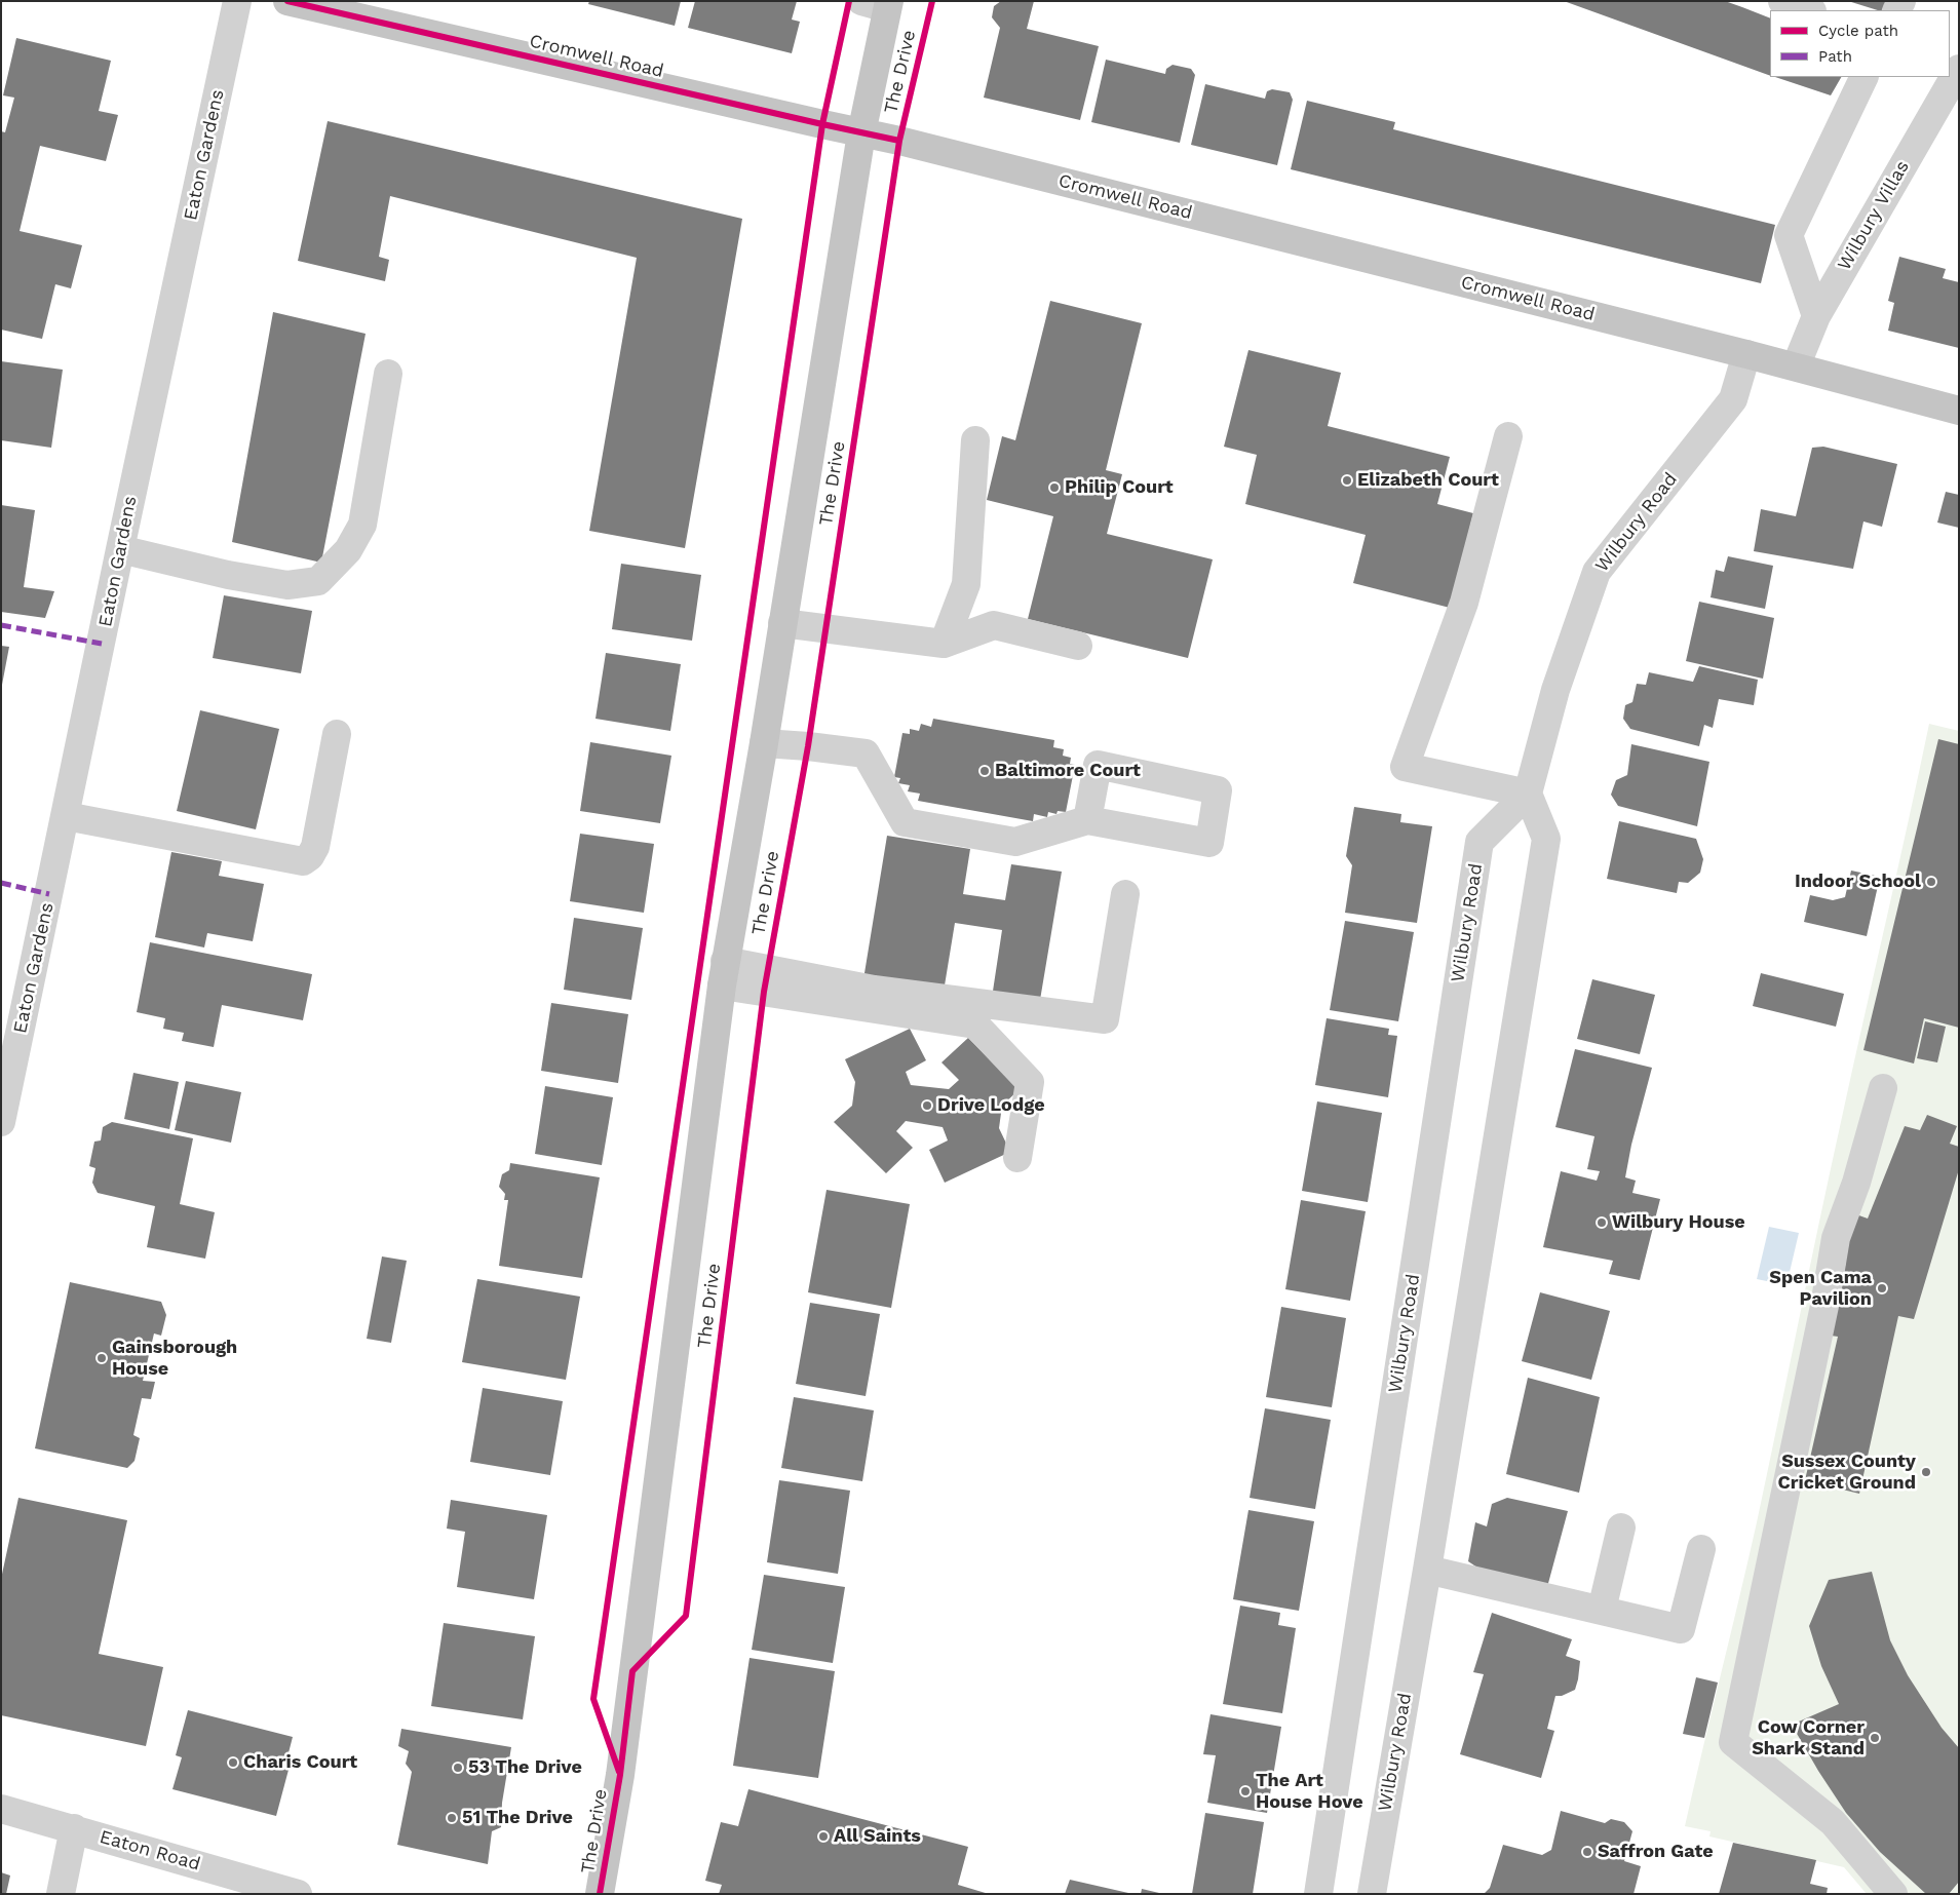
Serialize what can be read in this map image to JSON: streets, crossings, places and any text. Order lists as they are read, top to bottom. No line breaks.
{"streets":{"main road":["Cromwell Road","The Drive"],"street":["Eaton Gardens","Wilbury Villas","Wilbury Road","Eaton Road"]},"crossings":[["Cromwell Road","The Drive"],["Cromwell Road","Wilbury Villas"],["Cromwell Road","Wilbury Road"]],"places":["Elizabeth Court","Philip Court","Baltimore Court","Indoor School","Drive Lodge","Wilbury House","Spen Cama Pavilion","Gainsborough House","Sussex County Cricket Ground","Cow Corner Shark Stand","Charis Court","53 The Drive","The Art House Hove","51 The Drive","All Saints","Saffron Gate"],"legend":["Cycle path","Path"]}
